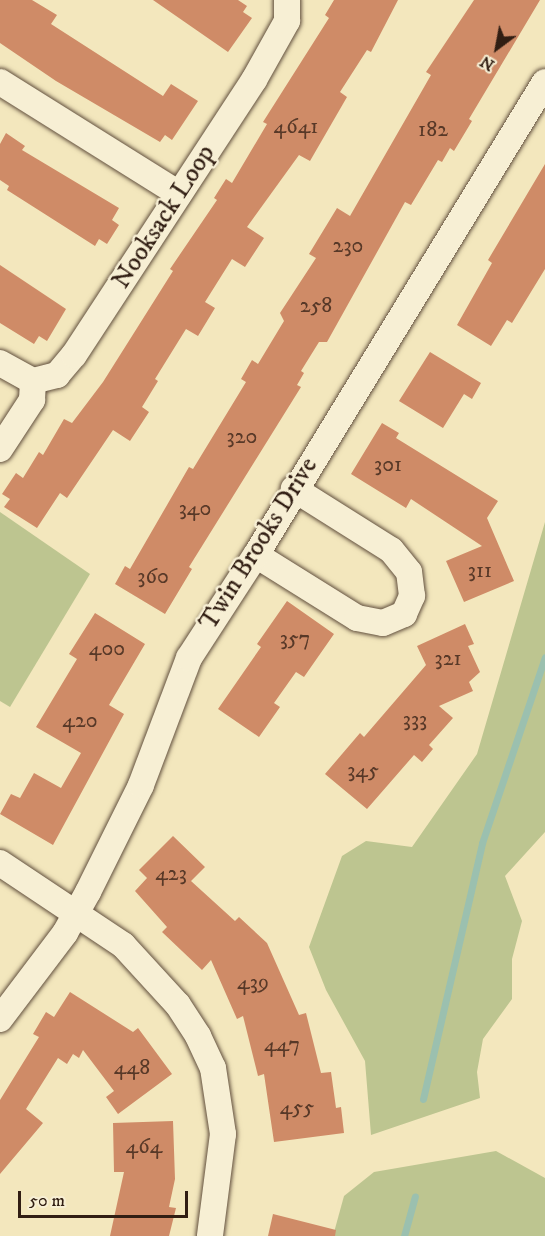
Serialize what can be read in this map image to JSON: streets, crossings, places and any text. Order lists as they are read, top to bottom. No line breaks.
{"streets":{"street":["Nooksack Loop","Twin Brooks Drive"]},"house_numbers":["4641","182","230","258","320","301","340","311","360","357","400","321","333","420","345","423","439","447","448","455","464"],"scale_bar":"50 m","north":"bottom left"}
